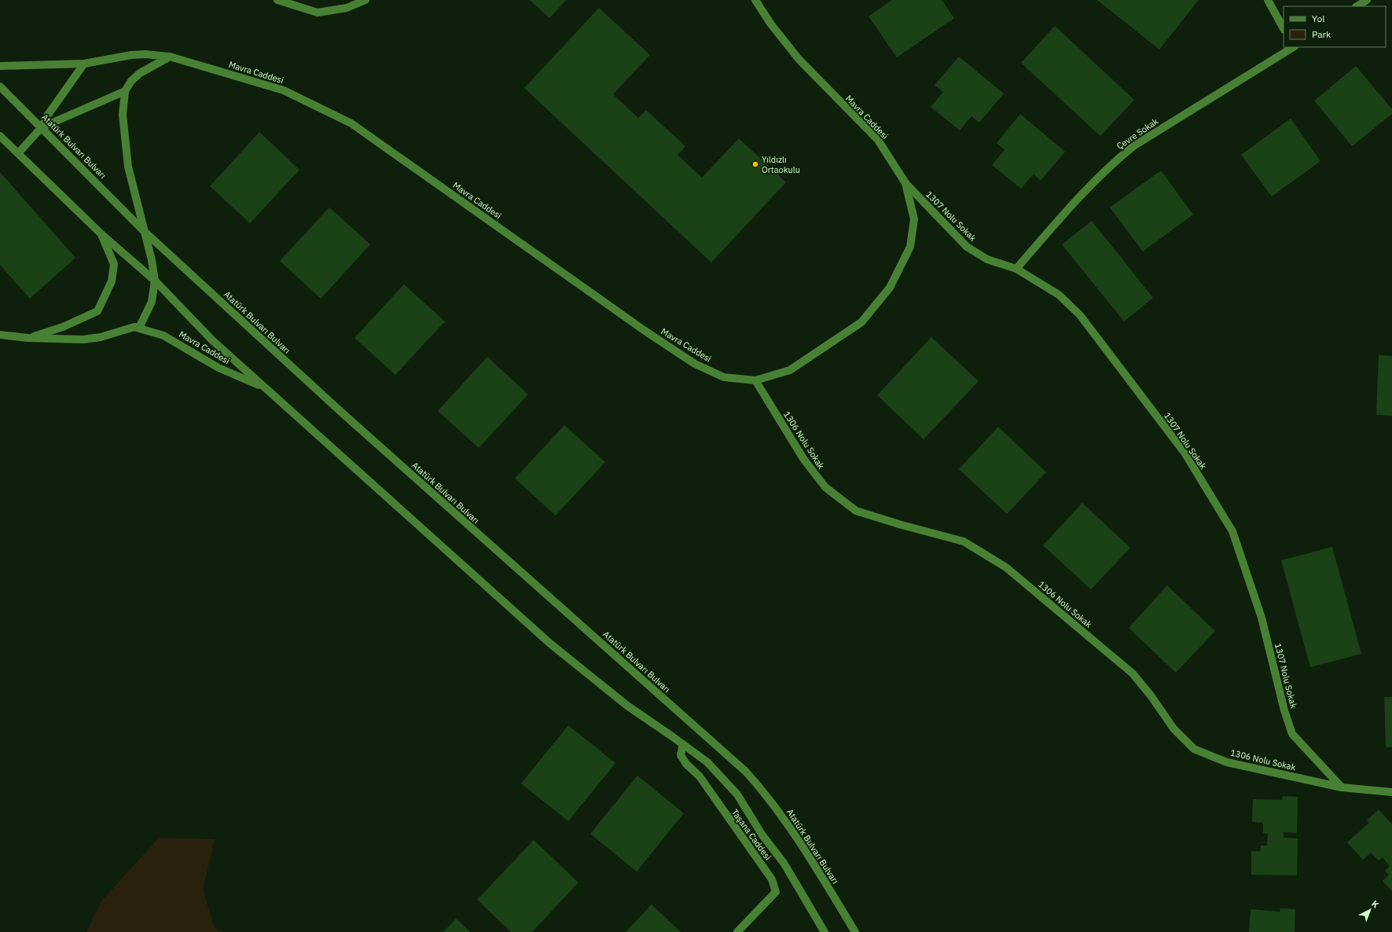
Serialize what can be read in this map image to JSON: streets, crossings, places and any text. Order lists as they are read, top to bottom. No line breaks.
{"streets":{"street":["Mavra Caddesi","Çevre Sokak","Atatürk Bulvarı Bulvarı","1307 Nolu Sokak","1306 Nolu Sokak","Taşana Caddesi"]},"crossings":[["Mavra Caddesi","1307 Nolu Sokak"],["Mavra Caddesi","1306 Nolu Sokak"],["Çevre Sokak","1307 Nolu Sokak"],["1307 Nolu Sokak","1306 Nolu Sokak"]],"places":["Yıldızlı Ortaokulu"],"legend":["Yol","Park"],"north":"top right"}
